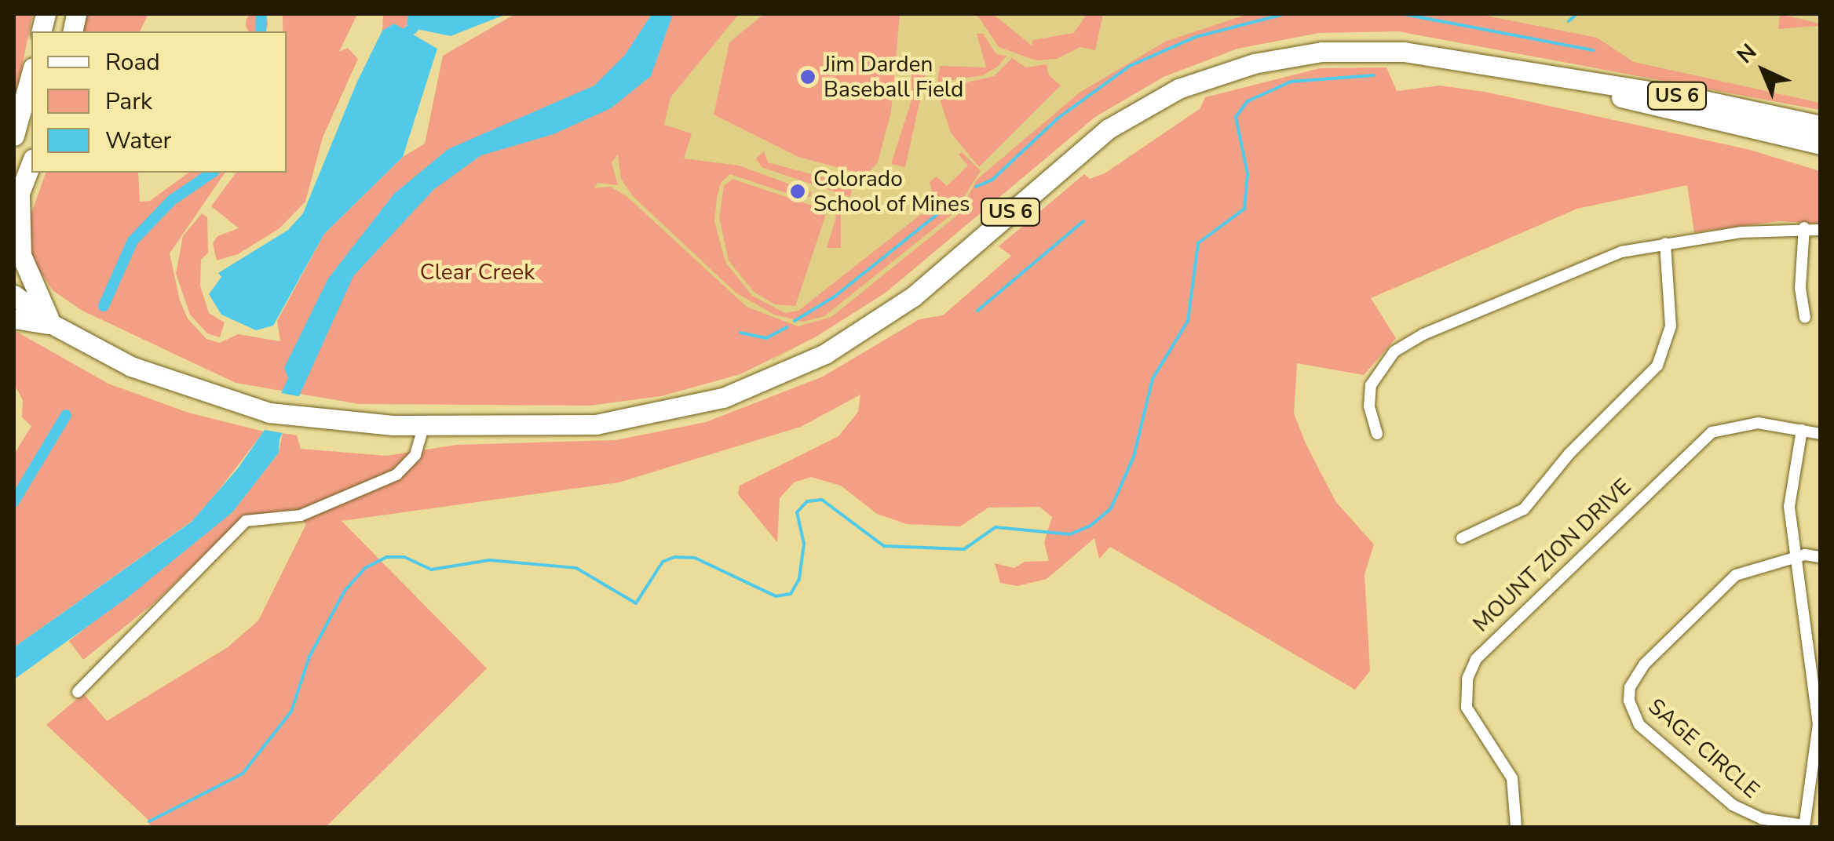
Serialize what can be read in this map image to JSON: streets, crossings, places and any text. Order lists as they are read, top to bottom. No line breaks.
{"streets":{"highway":["US 6"],"street":["MOUNT ZION DRIVE","SAGE CIRCLE"]},"parks":["Clear Creek"],"places":["Jim Darden Baseball Field","Colorado School of Mines"],"legend":["Road","Park","Water"],"north":"top left"}
